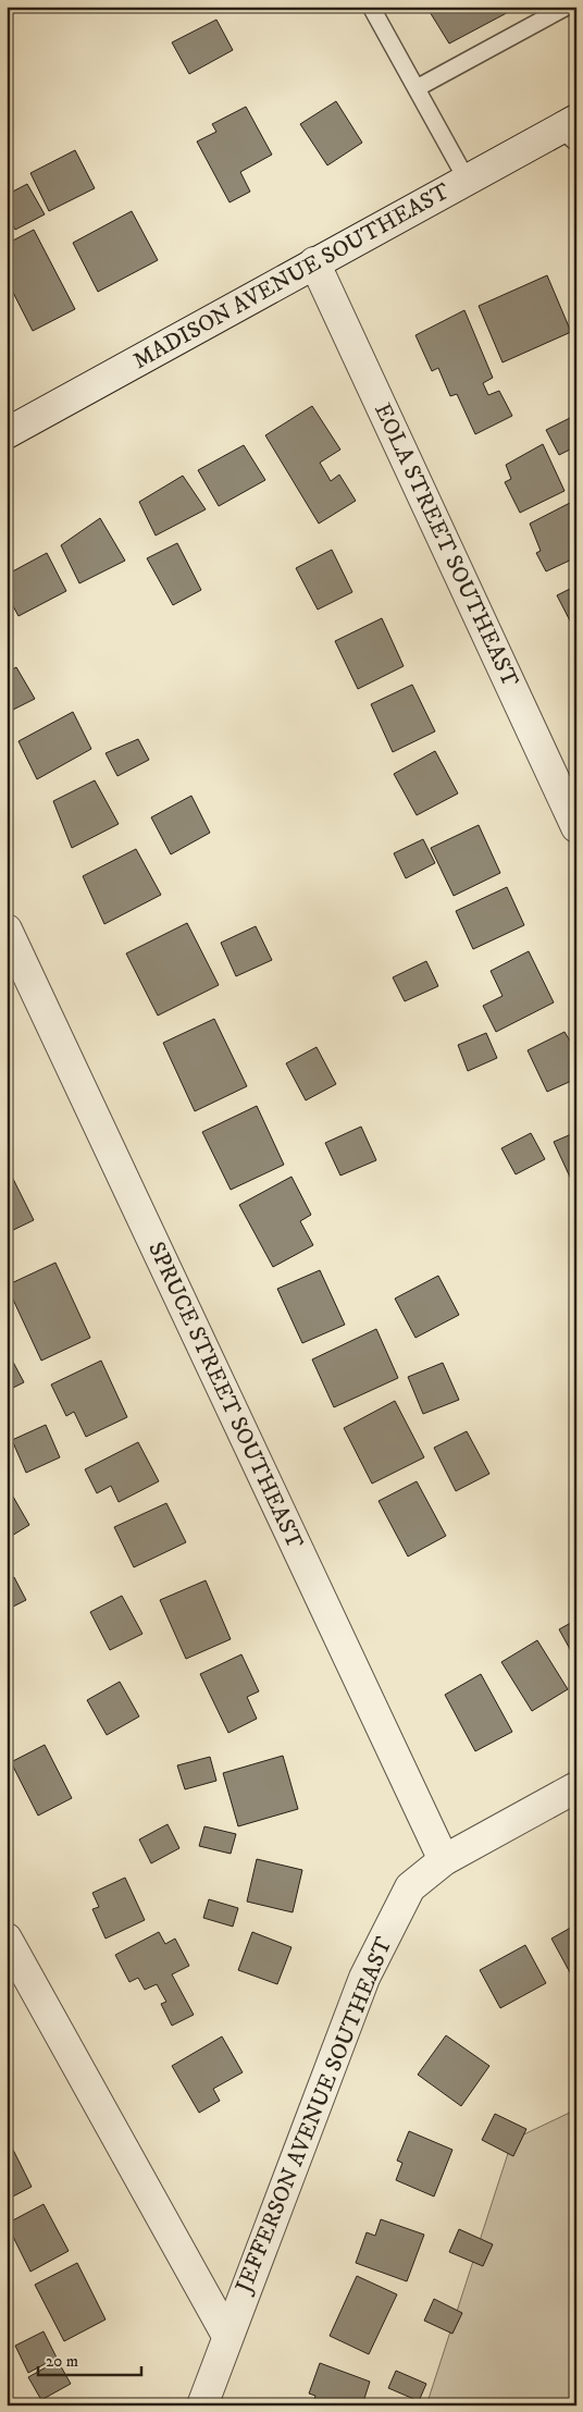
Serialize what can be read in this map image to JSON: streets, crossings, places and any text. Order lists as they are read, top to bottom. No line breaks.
{"streets":{"street":["MADISON AVENUE SOUTHEAST","EOLA STREET SOUTHEAST","SPRUCE STREET SOUTHEAST","JEFFERSON AVENUE SOUTHEAST"]},"crossings":[["MADISON AVENUE SOUTHEAST","EOLA STREET SOUTHEAST"],["SPRUCE STREET SOUTHEAST","JEFFERSON AVENUE SOUTHEAST"]],"scale_bar":"20 m"}
